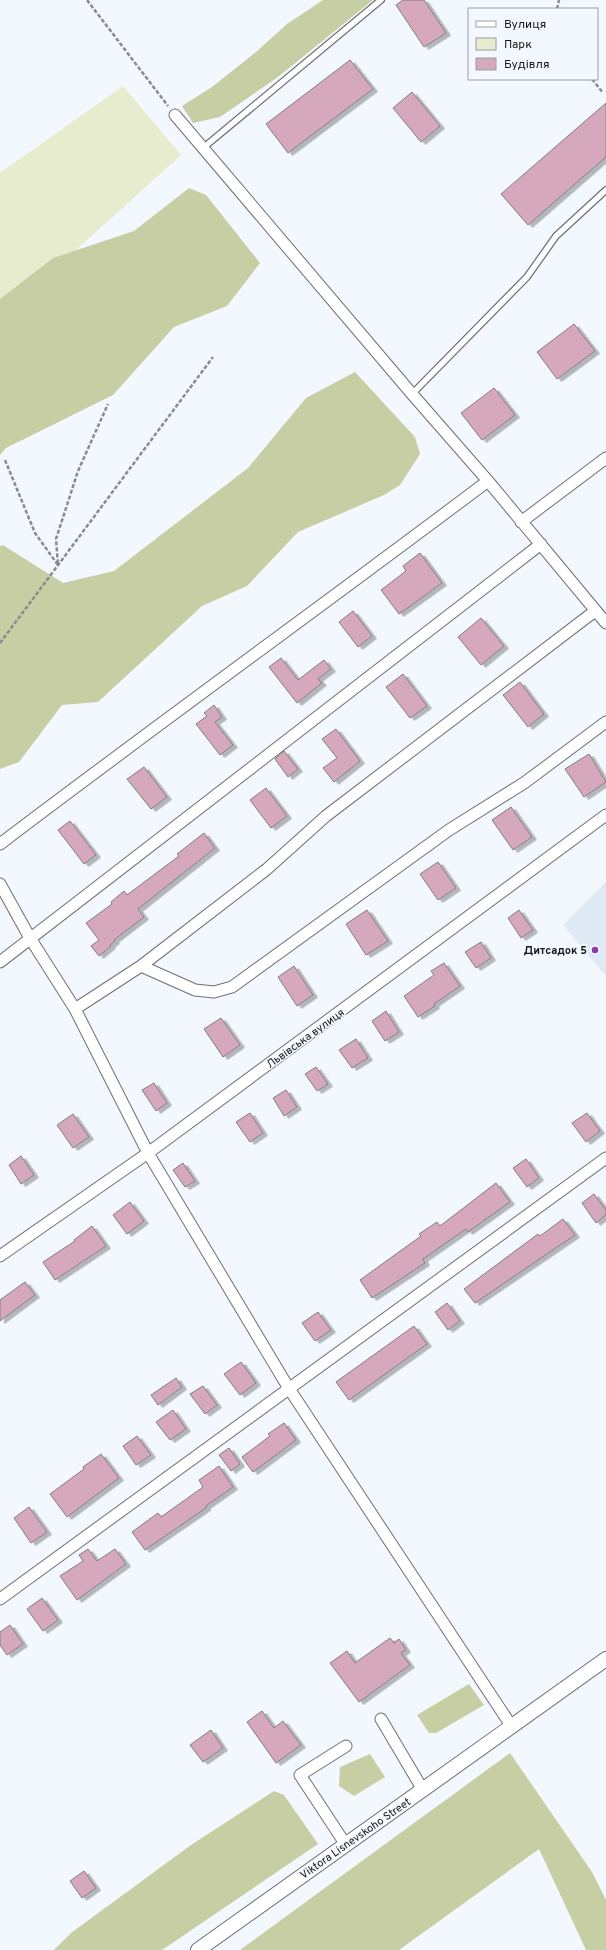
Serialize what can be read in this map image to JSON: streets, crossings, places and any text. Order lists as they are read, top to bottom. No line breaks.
{"streets":{"street":["Львівська вулиця","Viktora Lisnevskoho Street"]},"places":["Дитсадок 5"],"legend":["Вулиця","Парк","Будівля"]}
